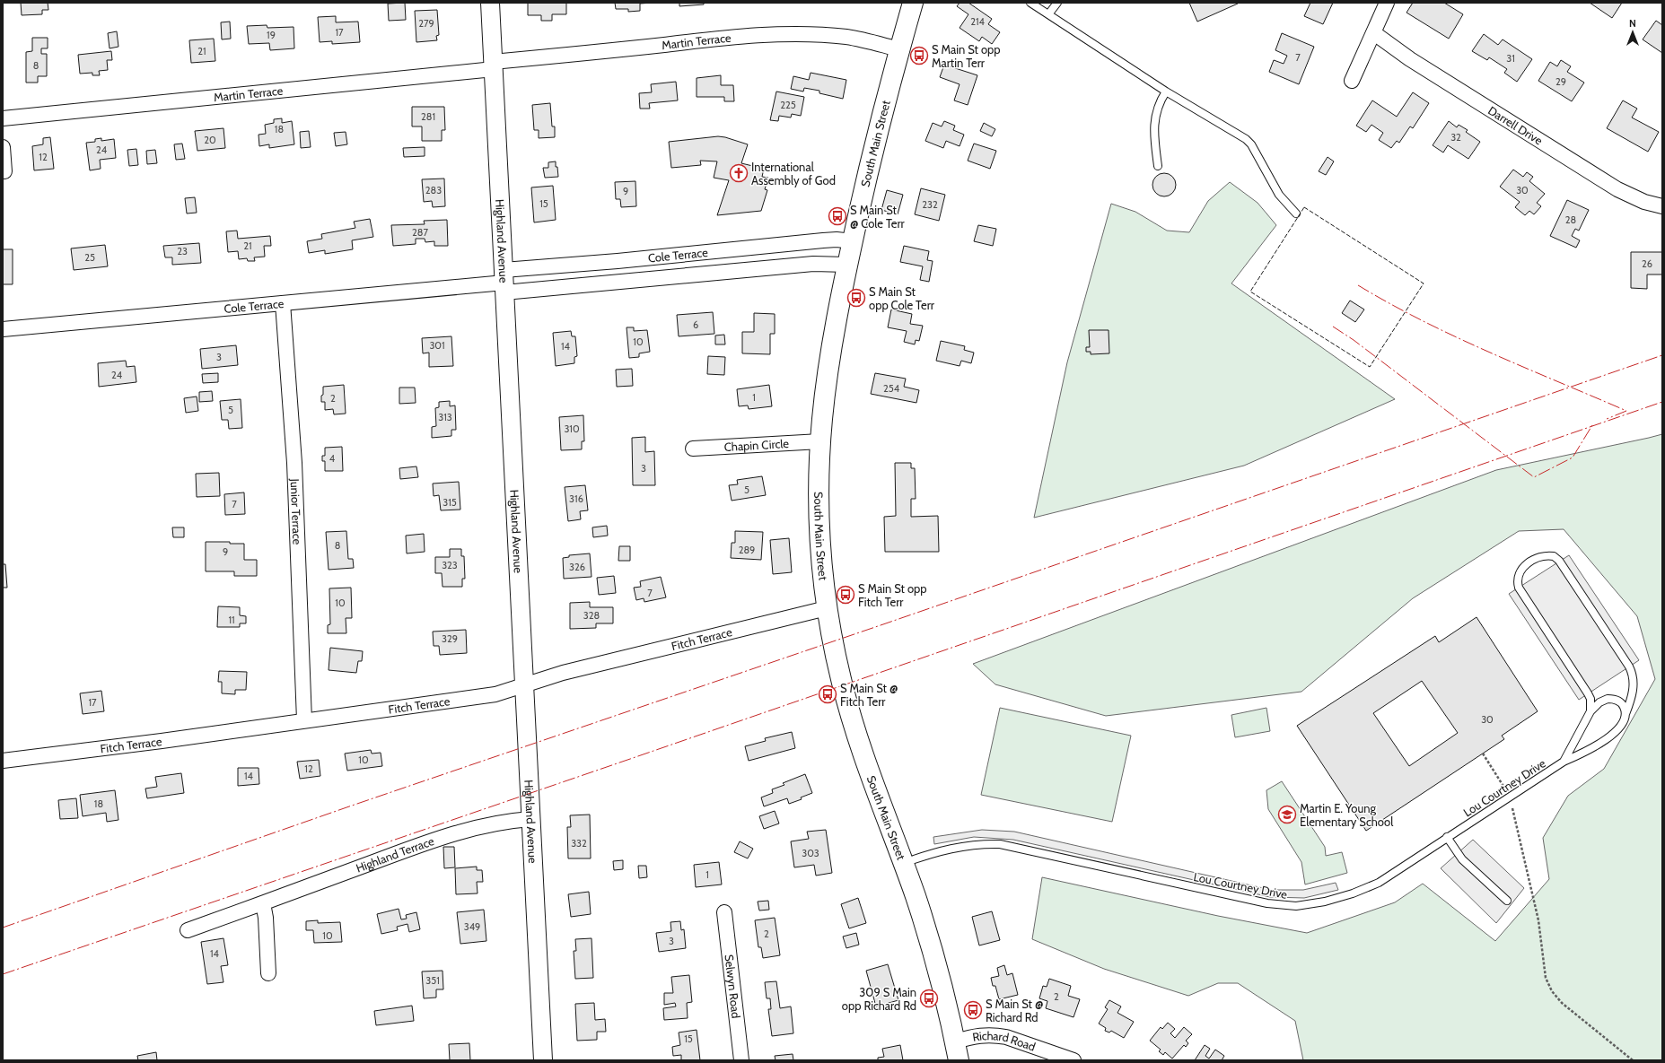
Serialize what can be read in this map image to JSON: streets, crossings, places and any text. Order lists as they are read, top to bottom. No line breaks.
{"streets":{"main road":["South Main Street"],"street":["Martin Terrace","Darrell Drive","Highland Avenue","Cole Terrace","Chapin Circle","Junior Terrace","Fitch Terrace","Highland Terrace","Selwyn Road","Richard Road"],"lane":["Lou Courtney Drive"]},"crossings":[["Martin Terrace","South Main Street"],["Martin Terrace","Highland Avenue"],["South Main Street","Cole Terrace"],["South Main Street","Chapin Circle"],["South Main Street","Fitch Terrace"],["South Main Street","Lou Courtney Drive"],["South Main Street","Richard Road"],["Highland Avenue","Cole Terrace"],["Highland Avenue","Fitch Terrace"],["Highland Avenue","Highland Terrace"],["Cole Terrace","Junior Terrace"],["Junior Terrace","Fitch Terrace"]],"places":{"bus stop":["S Main St opp Martin Terr","S Main St @ Cole Terr","S Main St opp Cole Terr","S Main St opp Fitch Terr","S Main St @ Fitch Terr","309 S Main opp Richard Rd","S Main St @ Richard Rd"],"church":["International Assembly of God"],"school or university":["Martin E. Young Elementary School"]},"house_numbers":["214","279","17","19","21","7","31","8","29","225","281","18","32","20","24","12","283","30","9","15","232","28","287","21","23","25","26","6","10","301","14","3","24","254","1","2","5","313","310","4","3","5","316","315","7","8","289","9","323","326","7","10","328","11","329","17","30","10","12","14","18","332","303","1","349","2","10","3","14","351","2","15"],"north":"top"}
